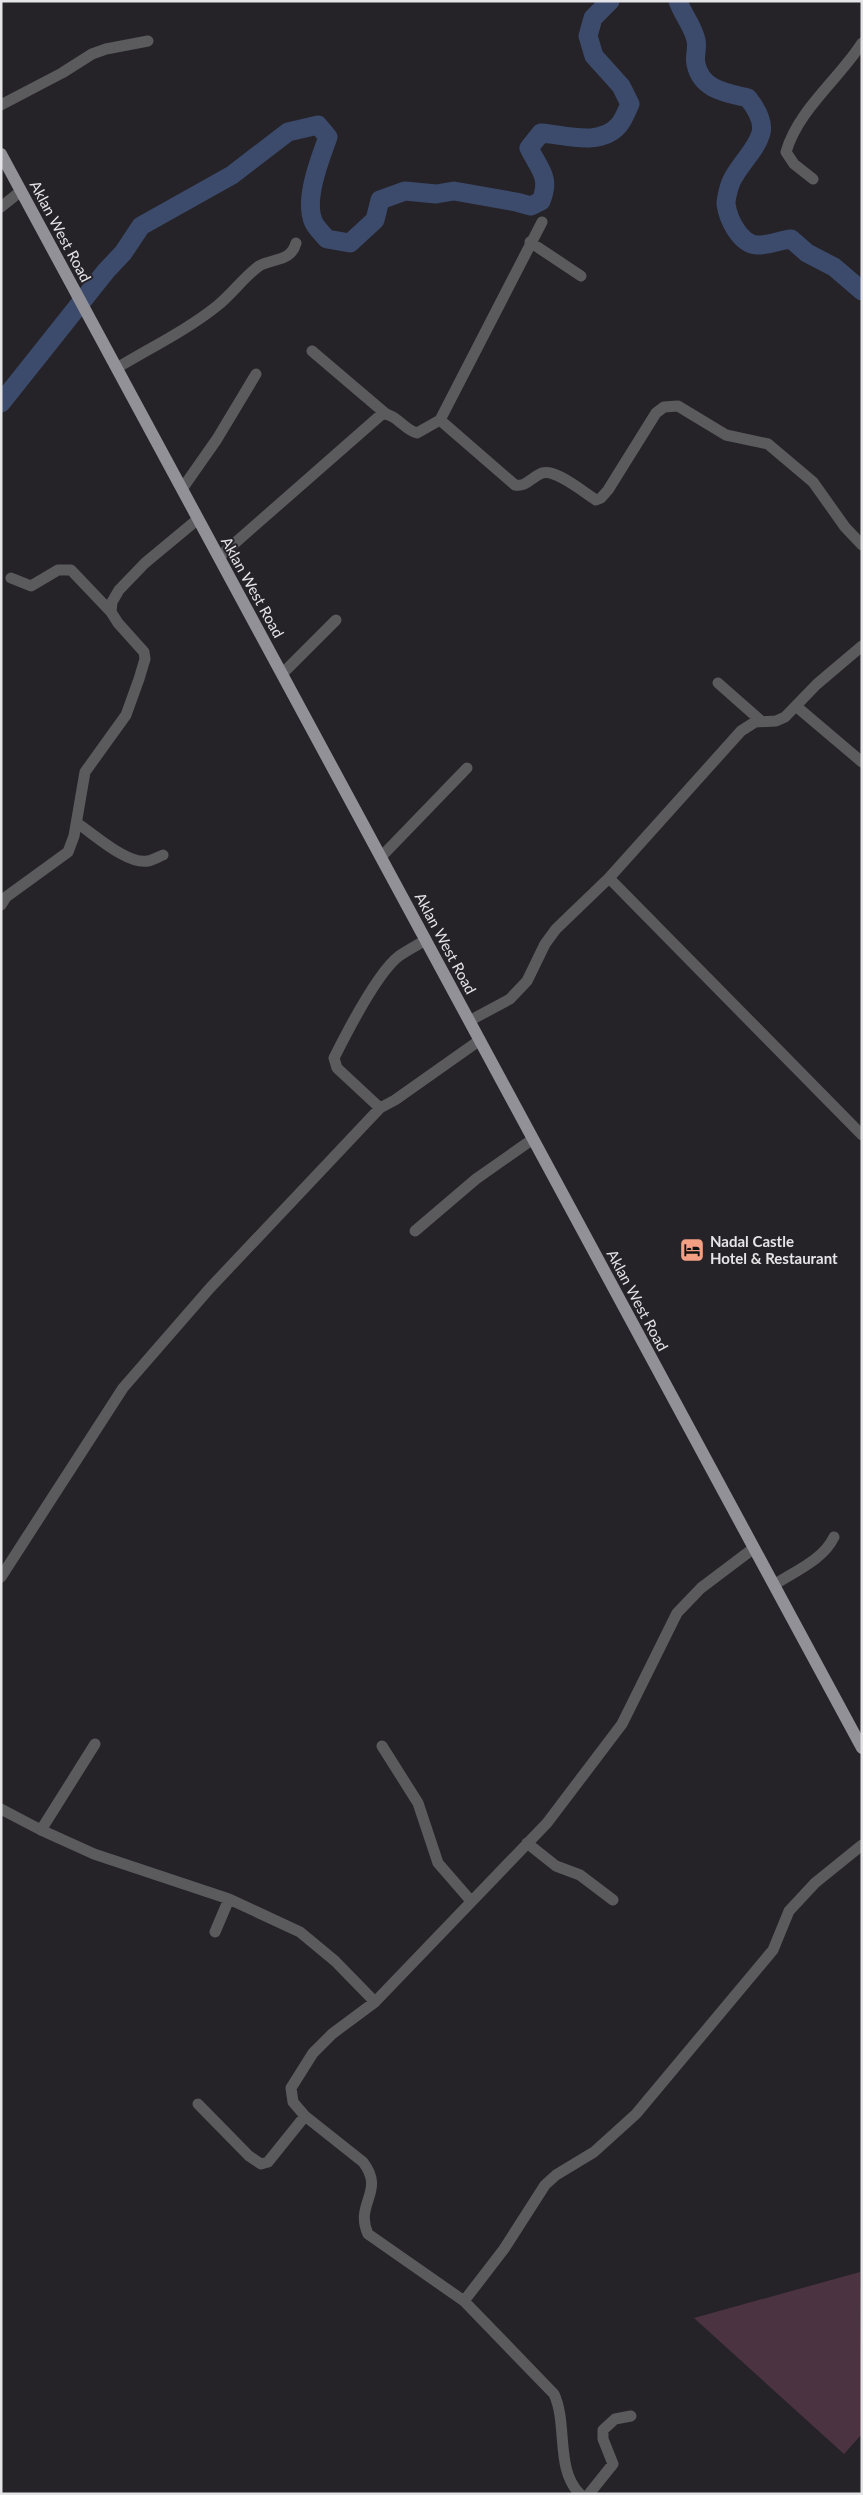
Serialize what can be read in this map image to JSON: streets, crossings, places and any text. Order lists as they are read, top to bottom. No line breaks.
{"streets":{"main road":["Aklan West Road"]},"places":{"hotel":["Nadal Castle Hotel & Restaurant"]}}
